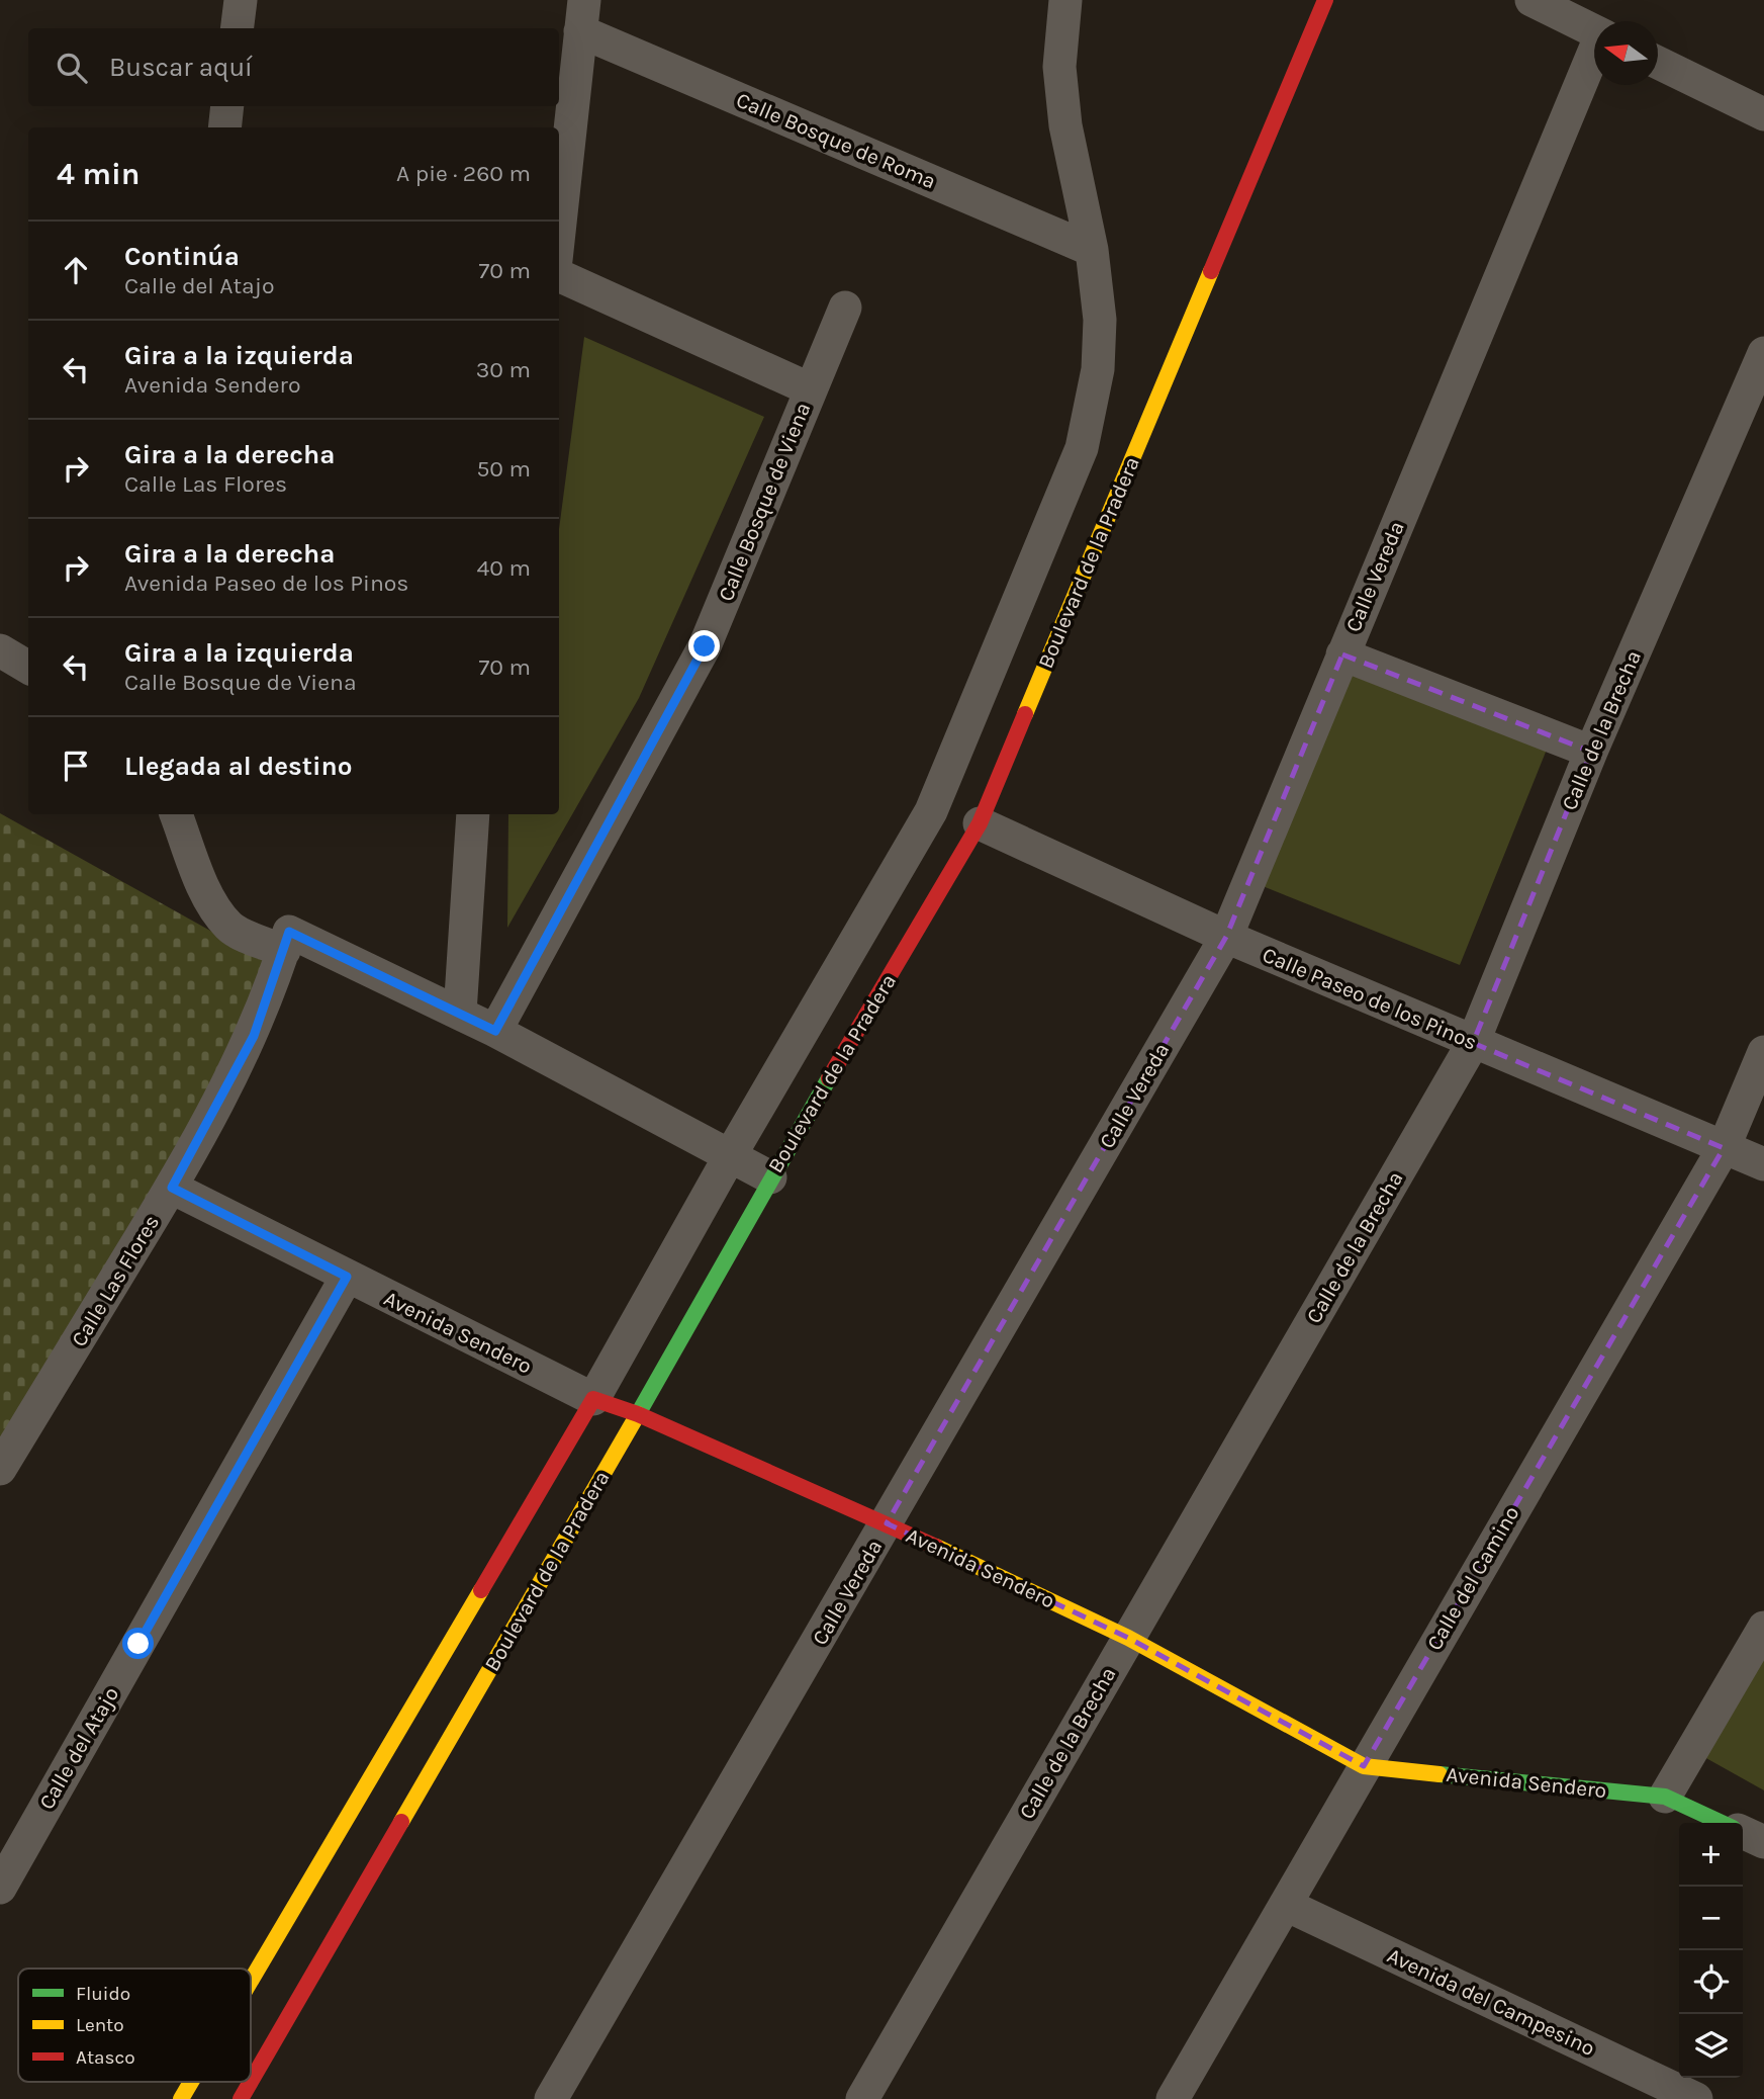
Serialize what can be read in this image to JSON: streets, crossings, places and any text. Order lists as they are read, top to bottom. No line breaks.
{"streets":{"street":["Calle Bosque de Roma","Calle Bosque de Viena","Boulevard de la Pradera","Calle Vereda","Calle de la Brecha","Calle Paseo de los Pinos","Calle Las Flores","Avenida Sendero","Calle del Camino","Calle del Atajo","Avenida del Campesino"]},"crossings":[["Boulevard de la Pradera","Calle Paseo de los Pinos"],["Boulevard de la Pradera","Avenida Sendero"],["Calle Vereda","Calle Paseo de los Pinos"],["Calle Vereda","Avenida Sendero"],["Calle de la Brecha","Calle Paseo de los Pinos"],["Calle de la Brecha","Avenida Sendero"],["Calle Paseo de los Pinos","Calle del Camino"],["Calle Las Flores","Avenida Sendero"],["Avenida Sendero","Calle del Camino"],["Avenida Sendero","Calle del Atajo"],["Calle del Camino","Avenida del Campesino"]],"legend":["Fluido","Lento","Atasco"],"north":"left","page":{"search":"Buscar aquí","heading":["4 min","A pie · 260 m"],"list":[["Continúa","Calle del Atajo","70 m"],["Gira a la izquierda","Avenida Sendero","30 m"],["Gira a la derecha","Calle Las Flores","50 m"],["Gira a la derecha","Avenida Paseo de los Pinos","40 m"],["Gira a la izquierda","Calle Bosque de Viena","70 m"],"Llegada al destino"],"map_buttons":["+","−"]}}
